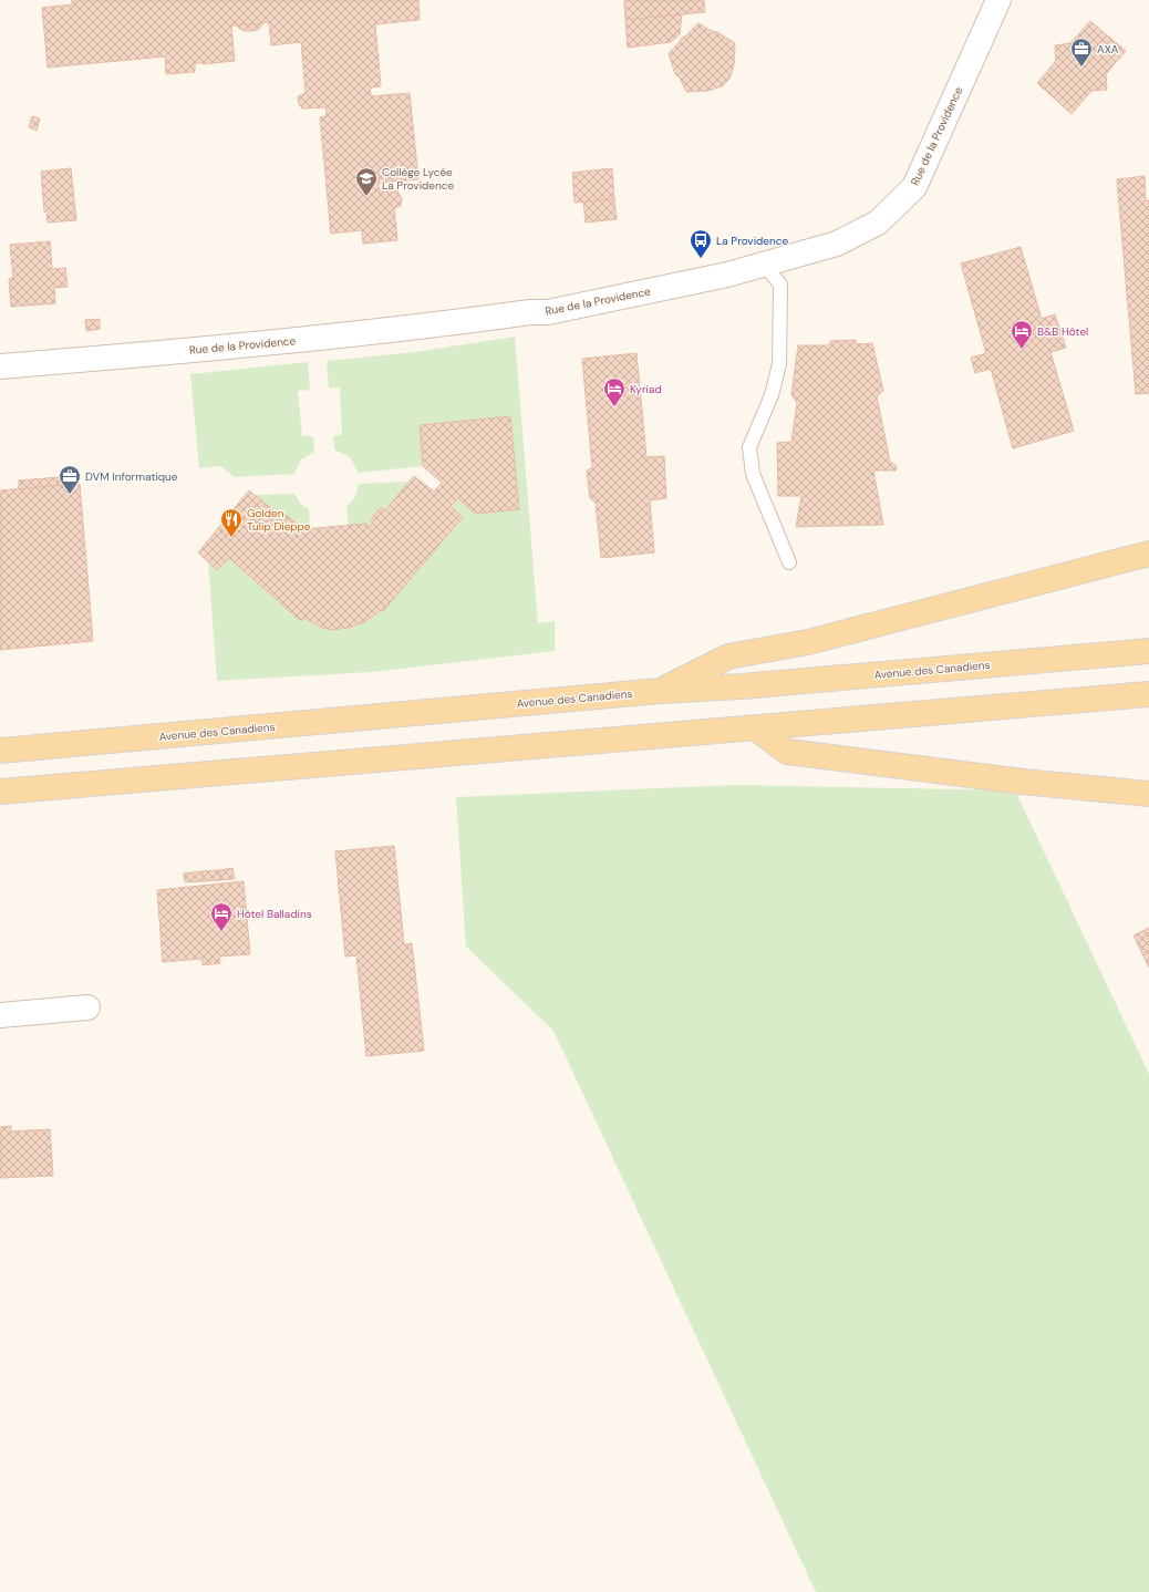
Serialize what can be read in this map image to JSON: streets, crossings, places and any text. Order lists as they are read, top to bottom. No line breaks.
{"streets":{"main road":["Avenue des Canadiens"],"street":["Rue de la Providence"]},"places":{"office":["AXA","DVM Informatique"],"school or university":["Collège Lycée La Providence"],"bus stop":["La Providence"],"hotel":["B&B Hôtel","Kyriad","Hôtel Balladins"],"restaurant":["Golden Tulip Dieppe"]}}
